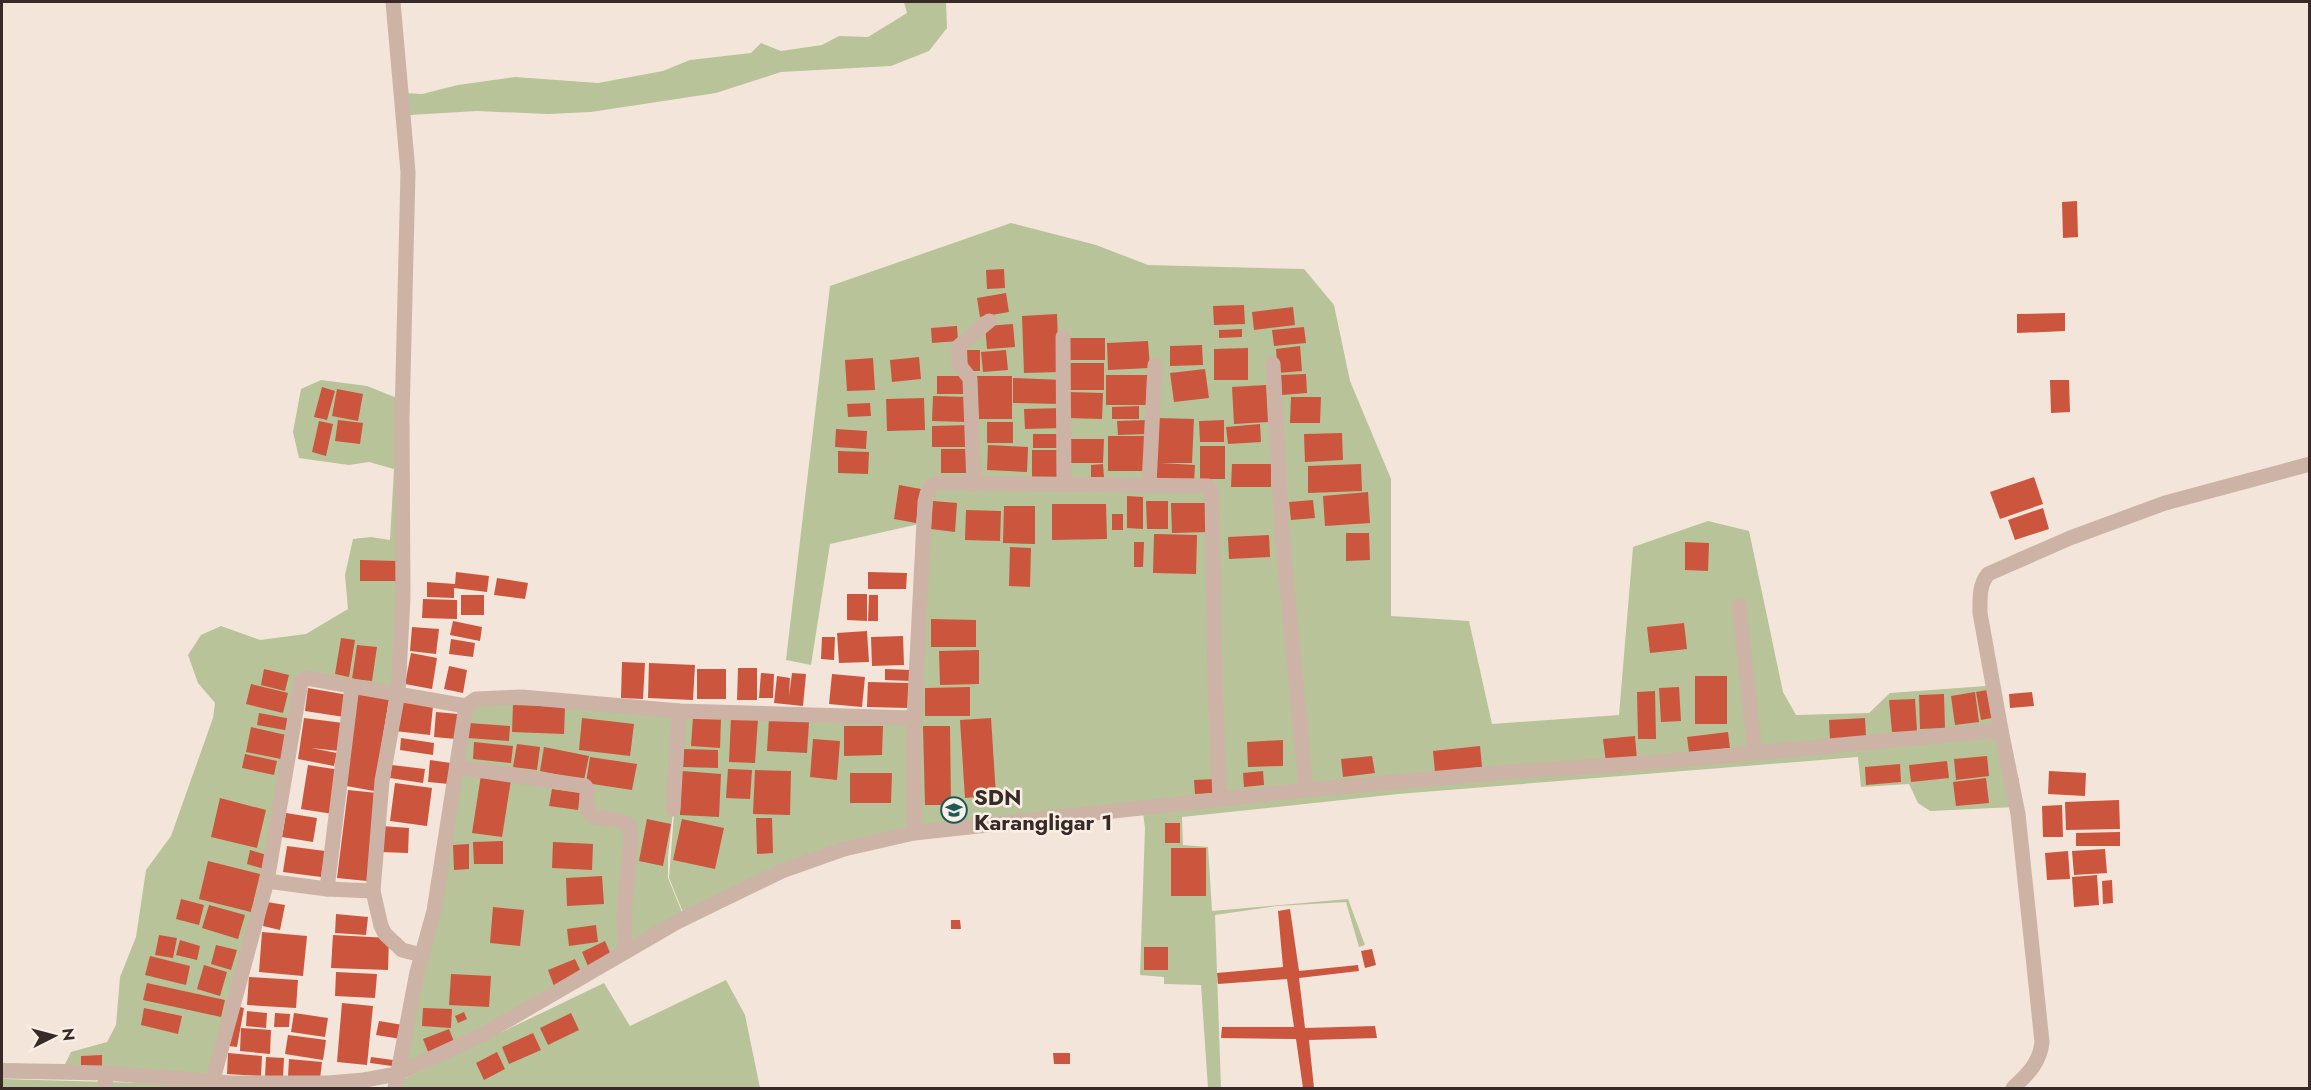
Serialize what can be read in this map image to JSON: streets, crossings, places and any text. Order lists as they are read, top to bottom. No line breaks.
{"places":{"school or university":["SDN Karangligar 1"]},"north":"right"}
